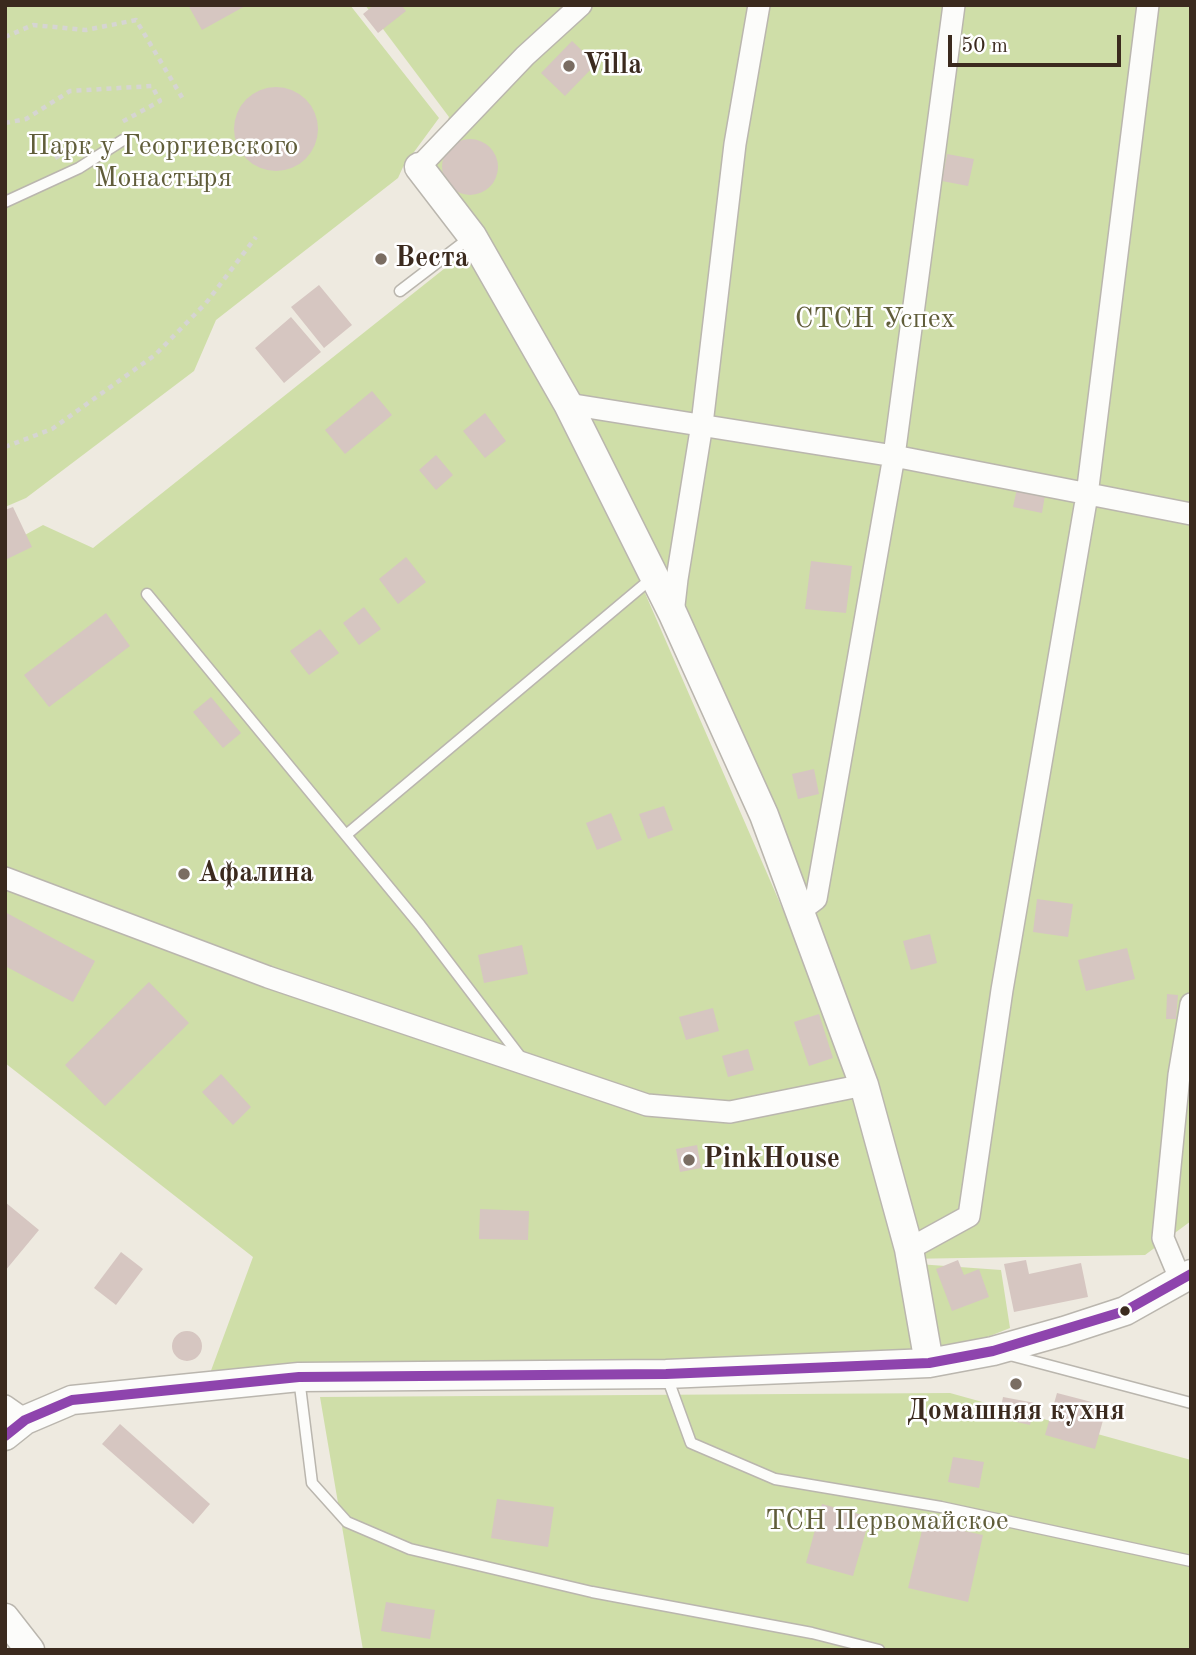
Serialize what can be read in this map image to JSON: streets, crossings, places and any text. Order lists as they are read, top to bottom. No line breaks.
{"parks":["Парк у Георгиевского Монастыря","СТСН Успех","ТСН Первомайское"],"places":["Villa","Веста","Афалина","PinkHouse","Домашняя кухня"],"scale_bar":"50 m"}
